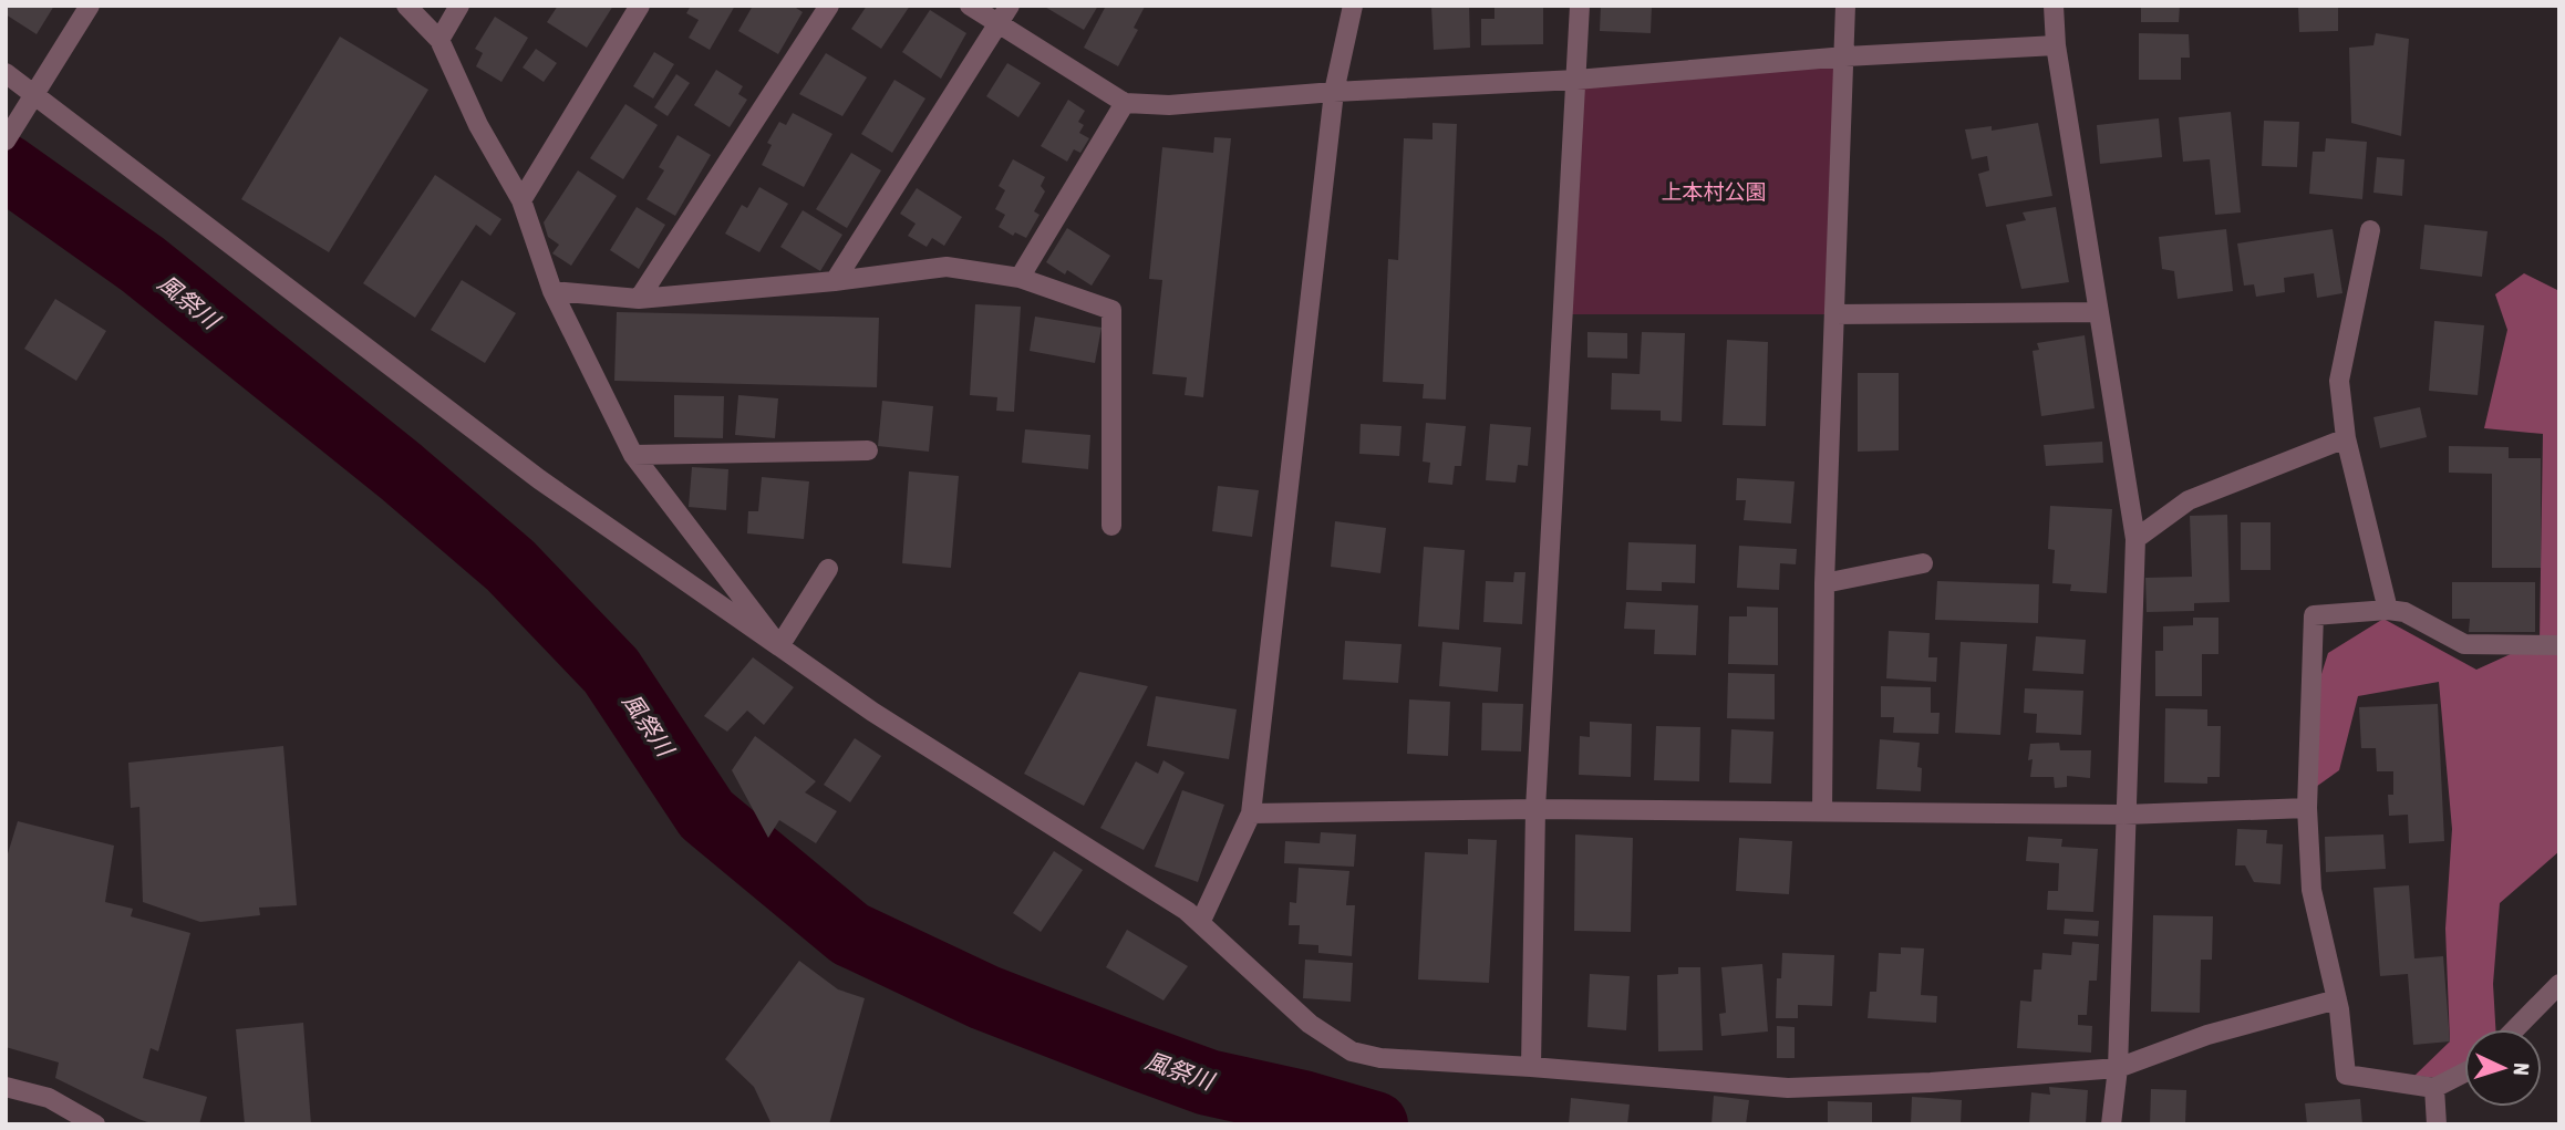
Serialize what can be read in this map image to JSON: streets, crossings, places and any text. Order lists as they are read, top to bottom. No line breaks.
{"water":["風祭川"],"parks":["上本村公園"],"north":"right"}
